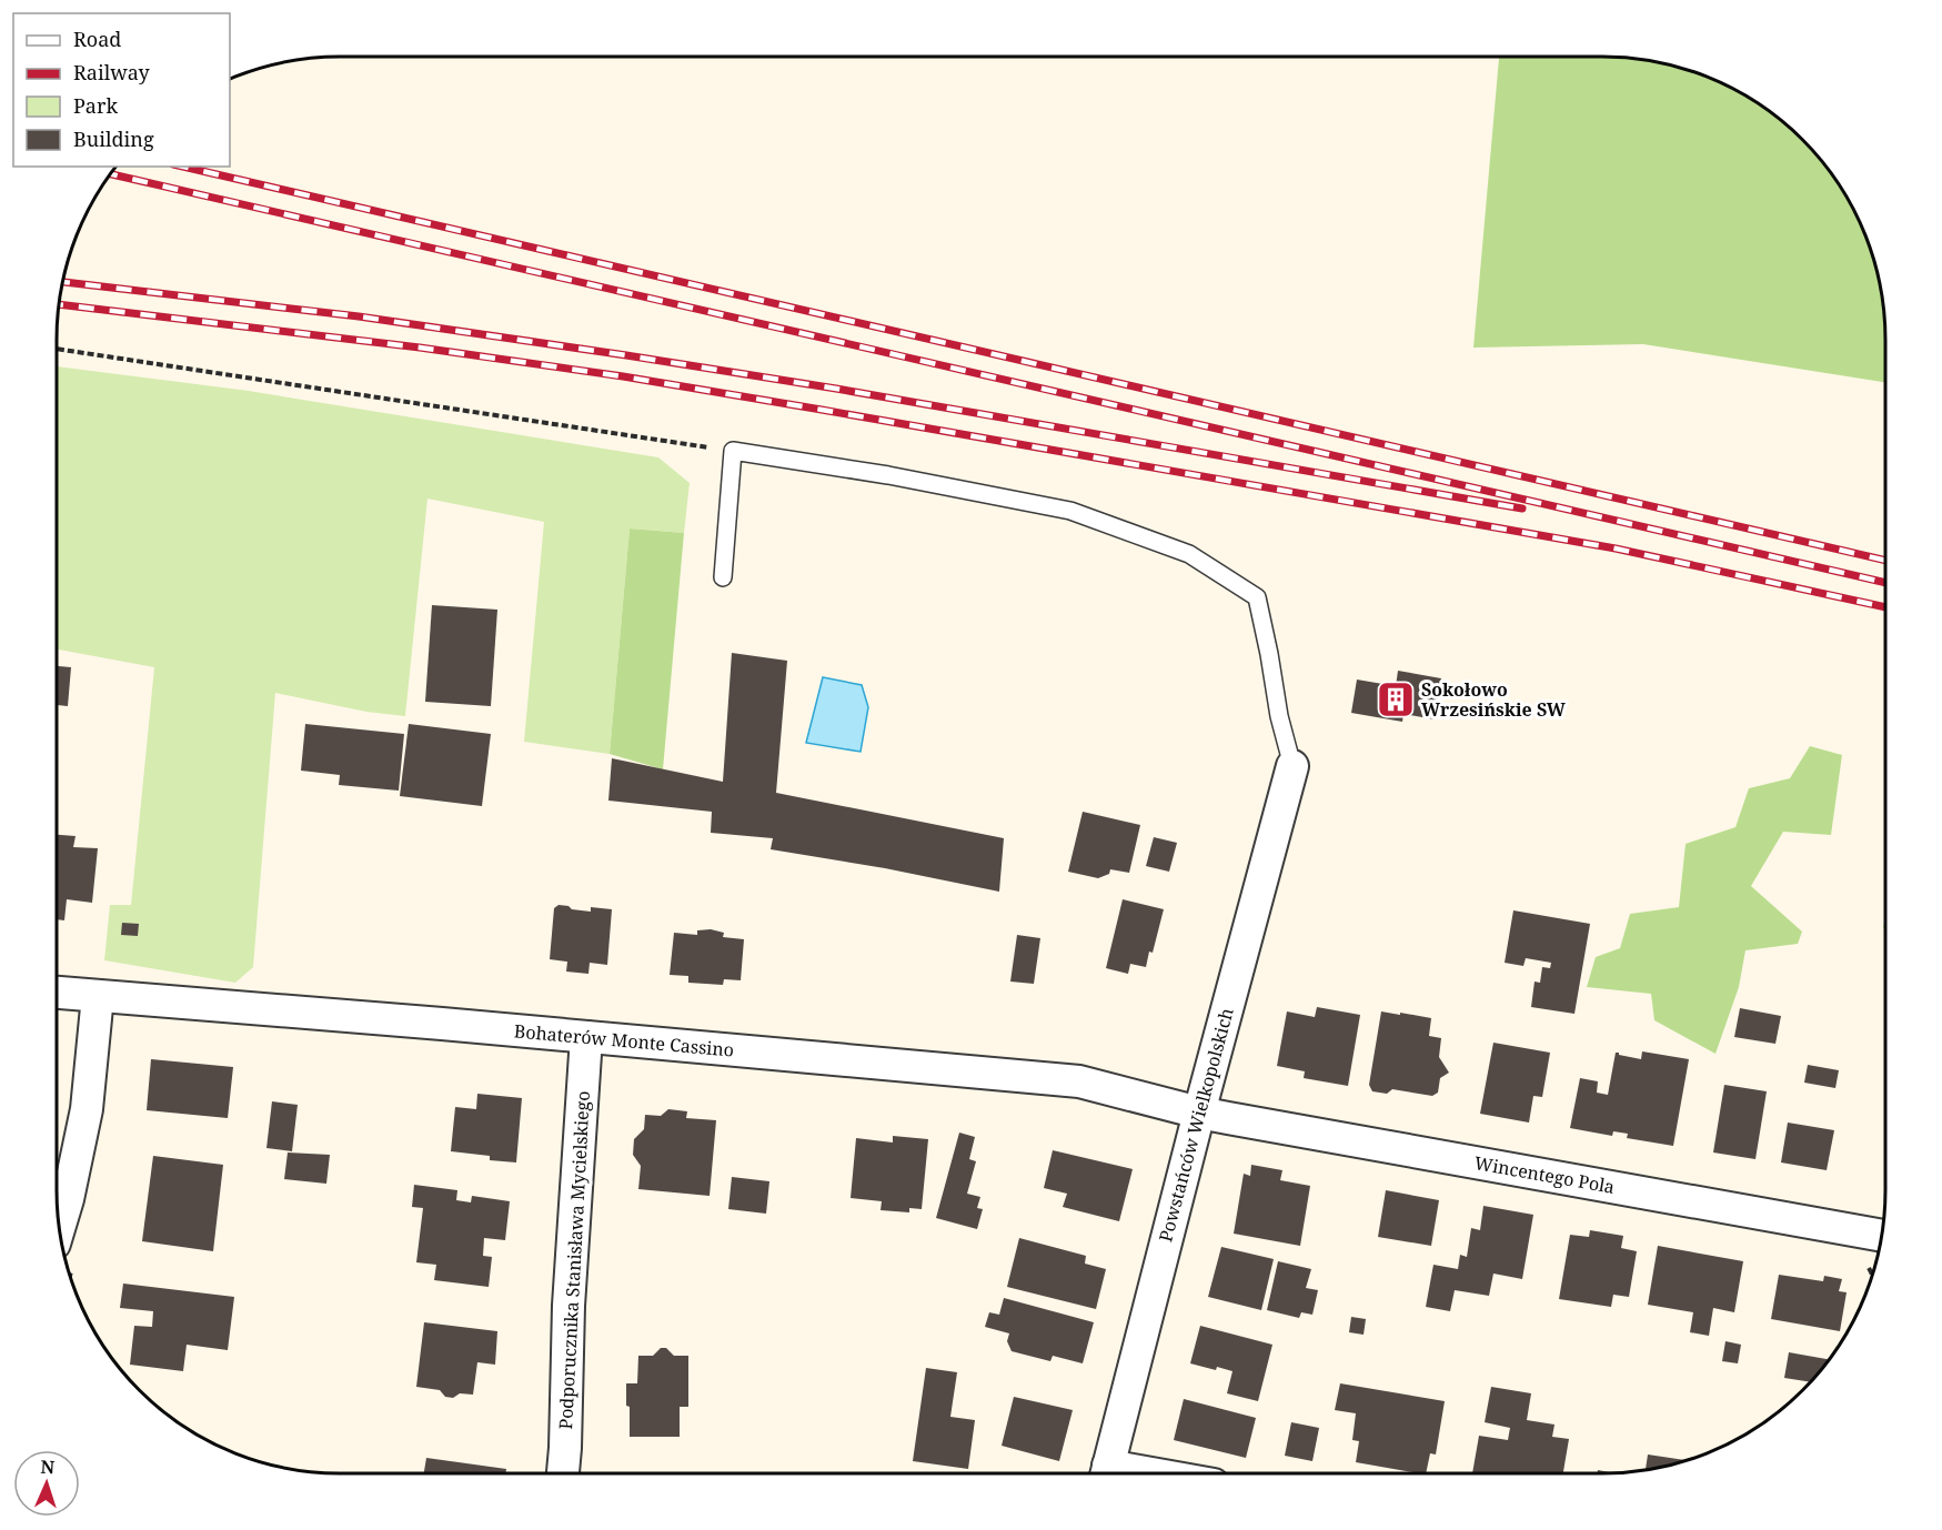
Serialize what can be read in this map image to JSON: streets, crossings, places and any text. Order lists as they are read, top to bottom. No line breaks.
{"streets":{"street":["Bohaterów Monte Cassino","Powstańców Wielkopolskich","Wincentego Pola","Podporucznika Stanisława Mycielskiego"]},"crossings":[["Bohaterów Monte Cassino","Powstańców Wielkopolskich"],["Bohaterów Monte Cassino","Wincentego Pola"],["Bohaterów Monte Cassino","Podporucznika Stanisława Mycielskiego"],["Powstańców Wielkopolskich","Wincentego Pola"]],"places":{"building":["Sokołowo Wrzesińskie SW"]},"legend":["Road","Railway","Park","Building"],"north":"top"}
